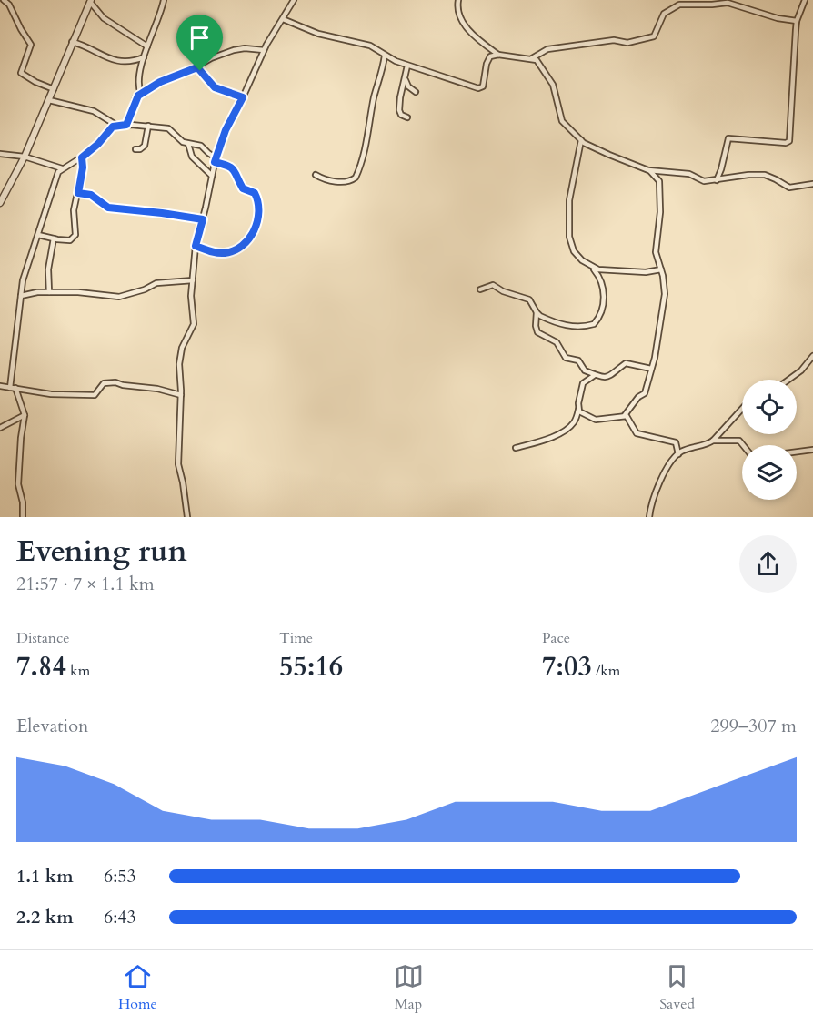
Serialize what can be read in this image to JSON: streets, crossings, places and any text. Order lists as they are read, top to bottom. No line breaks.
{"page":{"heading":["Evening run","21:57 · 7 × 1.1 km"],"stats":[["Distance","7.84 km"],["Time","55:16"],["Pace","7:03 /km"]],"chart":["Elevation","299–307 m"],"list":[{"name":"1.1 km","note":"6:53"},{"name":"2.2 km","note":"6:43"}],"tabs":["Home","Map","Saved"]}}
